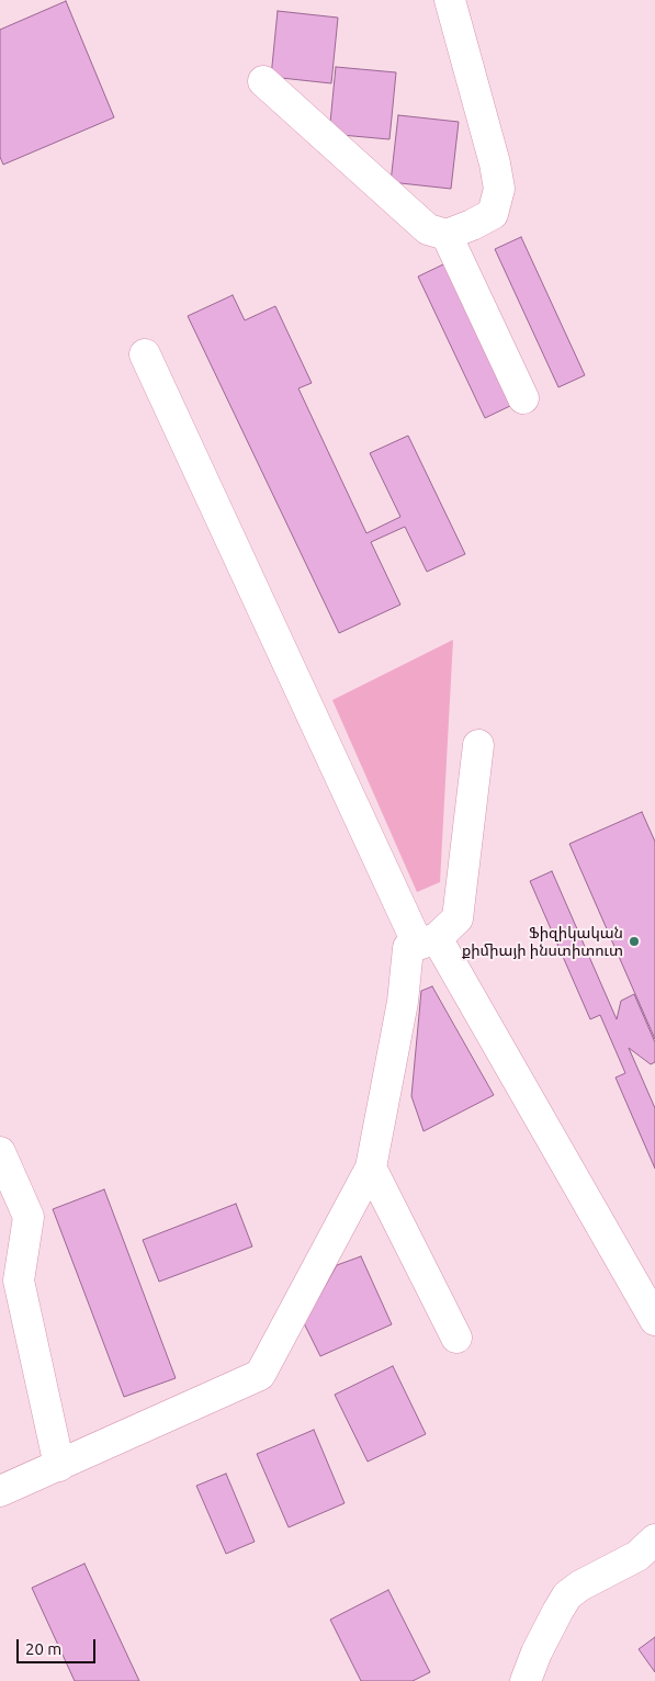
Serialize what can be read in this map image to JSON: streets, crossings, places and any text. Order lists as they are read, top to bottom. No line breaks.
{"places":["Ֆիզիկական քիմիայի ինստիտուտ"],"scale_bar":"20 m"}
